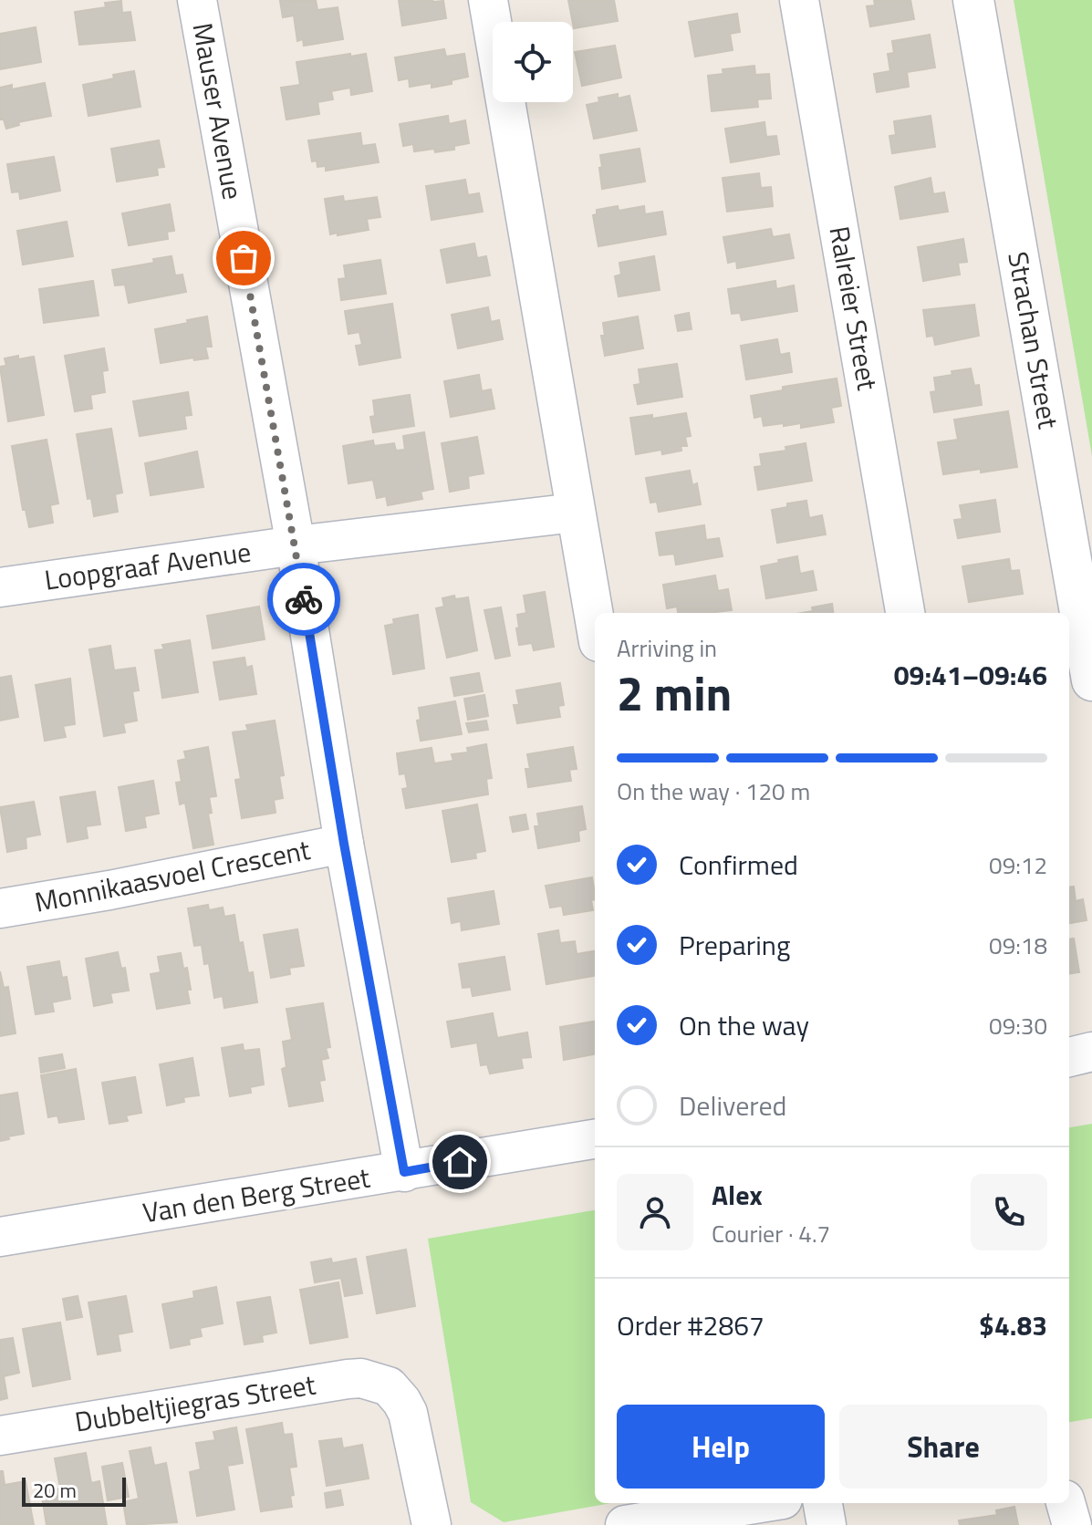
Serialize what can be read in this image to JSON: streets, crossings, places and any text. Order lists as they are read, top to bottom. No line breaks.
{"streets":{"street":["Mauser Avenue","Ralreier Street","Strachan Street","Loopgraaf Avenue","Monnikaasvoel Crescent","Van den Berg Street","Dubbeltjiegras Street"]},"crossings":[["Mauser Avenue","Loopgraaf Avenue"],["Mauser Avenue","Monnikaasvoel Crescent"],["Mauser Avenue","Van den Berg Street"]],"scale_bar":"20 m","page":{"heading":["2 min","Arriving in","09:41–09:46"],"panel":["Alex","Courier · 4.7","Order #2867","$4.83"],"bar":"On the way · 120 m","list":[["Confirmed","09:12"],["Preparing","09:18"],["On the way","09:30"],"Delivered"],"buttons":["Help","Share"],"scale":"20 m"}}
